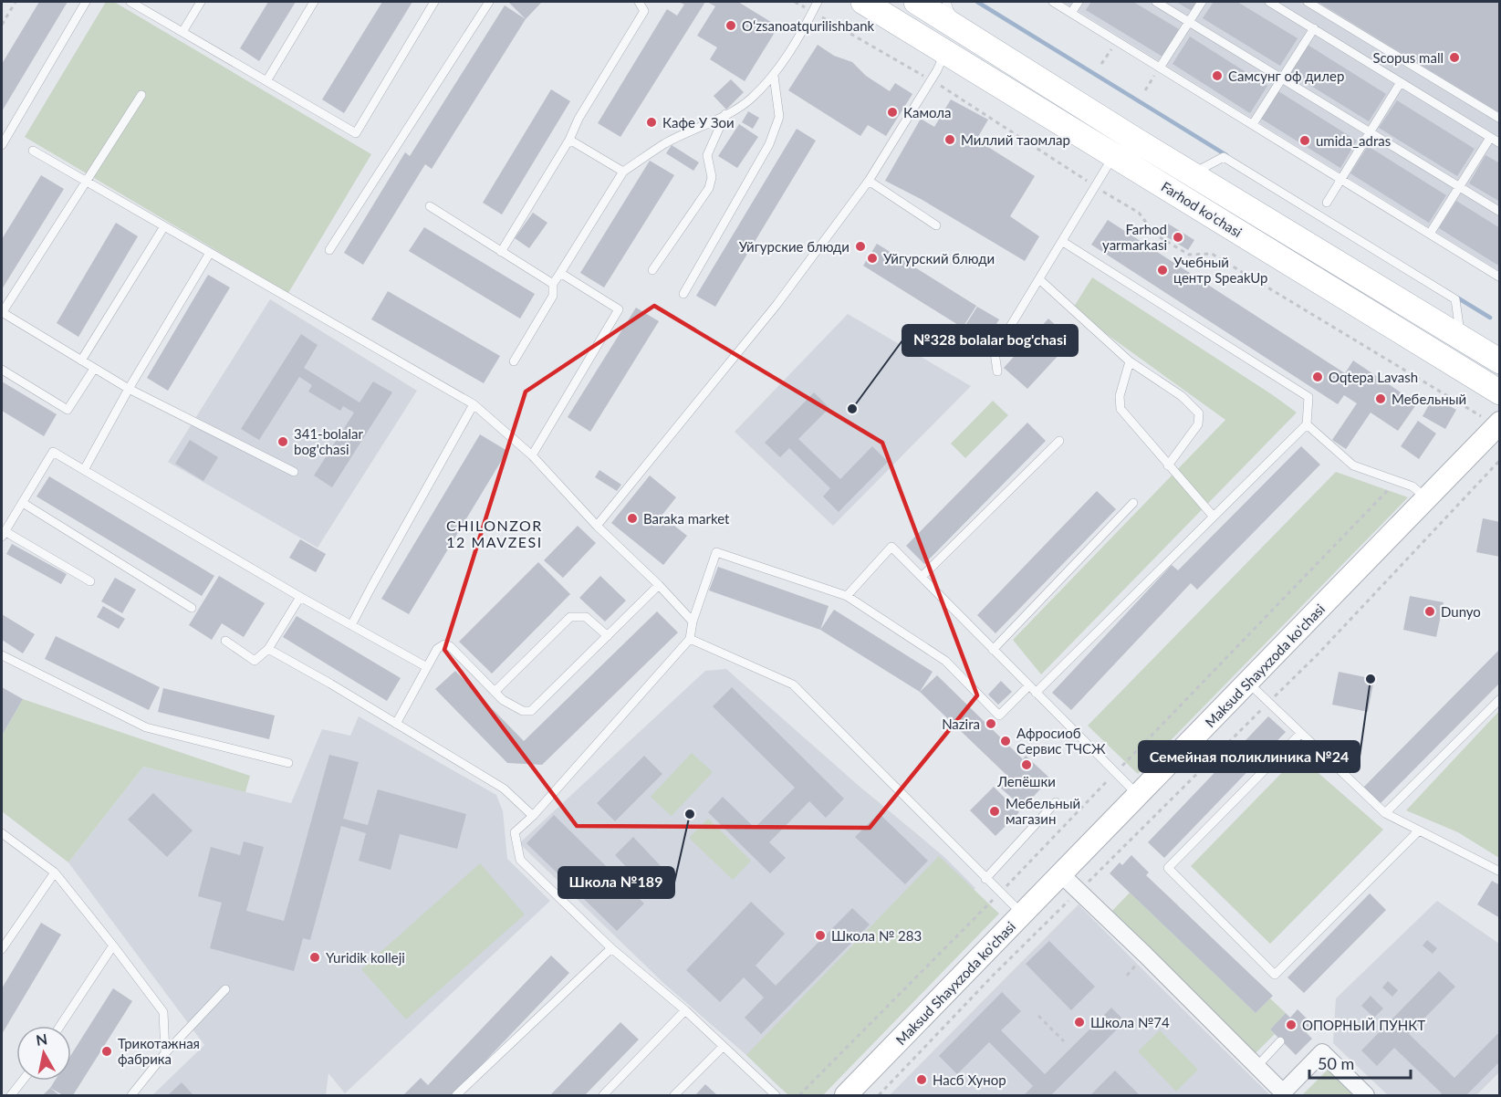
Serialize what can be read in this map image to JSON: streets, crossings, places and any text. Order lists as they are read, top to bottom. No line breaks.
{"streets":{"main road":["Farhod ko'chasi"],"street":["Maksud Shayxzoda ko'chasi"]},"districts":["CHILONZOR 12 MAVZESI"],"places":["Oʻzsanoatqurilishbank","Scopus mall","Самсунг оф дилер","Камола","Кафе У Зои","Миллий таомлар","umida_adras","Farhod yarmarkasi","Уйгурские блюди","Уйгурский блюди","Учебный центр SpeakUp","Oqtepa Lavash","Мебельный","№328 bolalar bog'chasi","341-bolalar bog'chasi","Baraka market","Dunyo","Семейная поликлиника №24","Nazira","Афросиоб Сервис ТЧСЖ","Лепёшки","Мебельный магазин","Школа №189","Школа № 283","Yuridik kolleji","Школа №74","ОПОРНЫЙ ПУНКТ","Трикотажная фабрика","Насб Хунор"],"scale_bar":"50 m","north":"top"}
